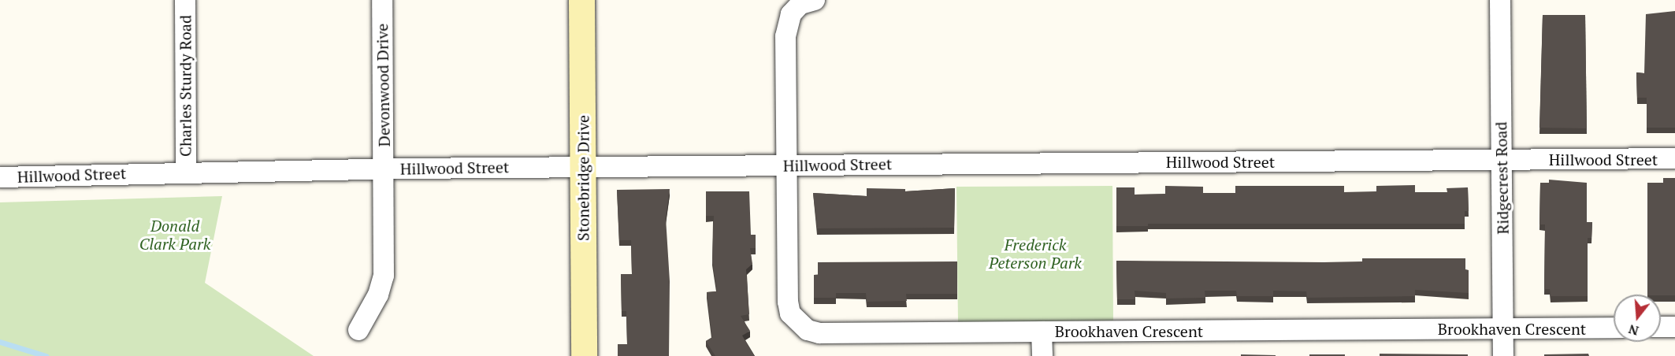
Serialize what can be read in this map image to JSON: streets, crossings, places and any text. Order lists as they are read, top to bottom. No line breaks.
{"streets":{"street":["Devonwood Drive","Charles Sturdy Road","Hillwood Street","Stonebridge Drive","Ridgecrest Road","Brookhaven Crescent"]},"crossings":[["Devonwood Drive","Hillwood Street"],["Charles Sturdy Road","Hillwood Street"],["Hillwood Street","Stonebridge Drive"],["Hillwood Street","Ridgecrest Road"],["Hillwood Street","Brookhaven Crescent"],["Ridgecrest Road","Brookhaven Crescent"]],"parks":["Donald Clark Park","Frederick Peterson Park"],"north":"bottom"}
